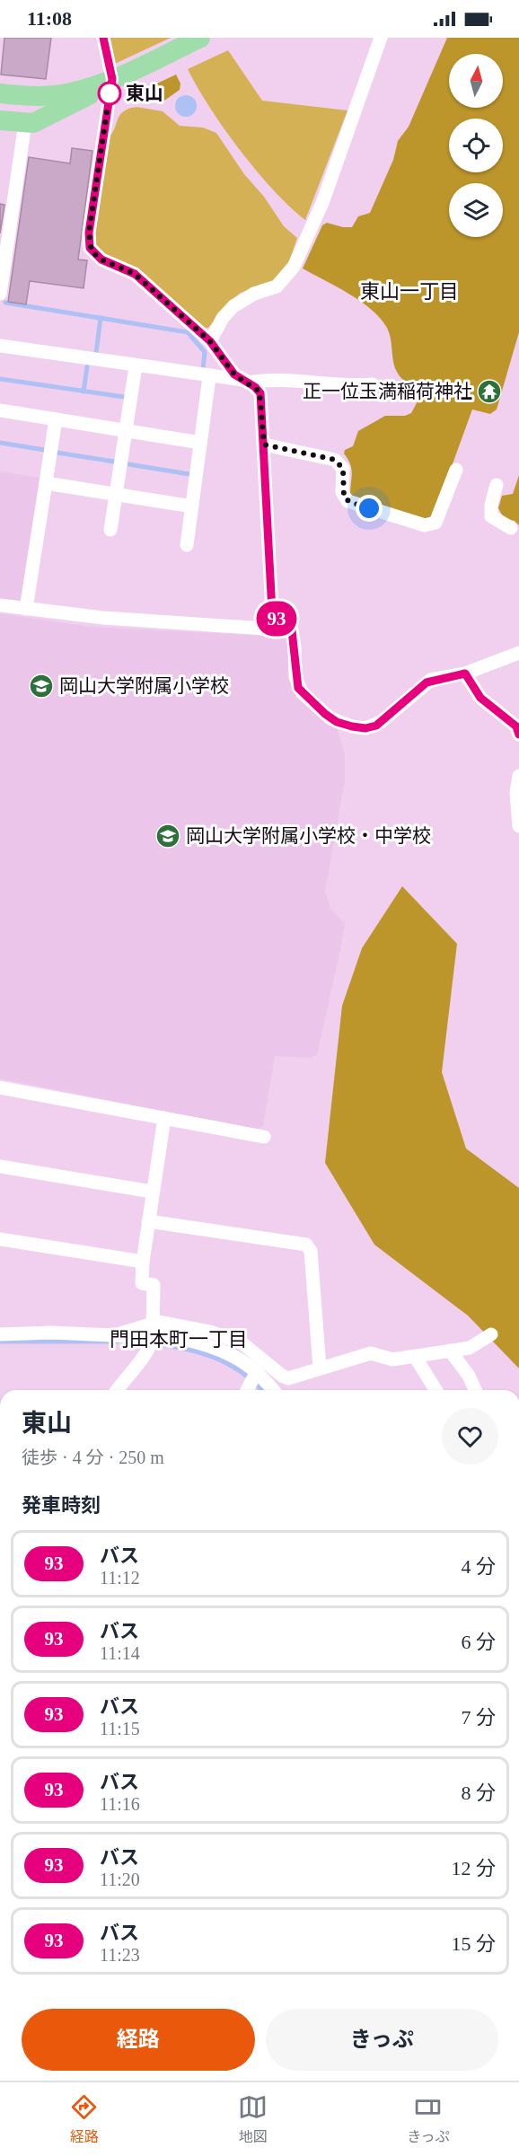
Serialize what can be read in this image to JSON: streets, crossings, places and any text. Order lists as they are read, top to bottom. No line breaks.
{"districts":["東山一丁目","門田本町一丁目"],"places":{"other":["東山"],"temple":["正一位玉満稲荷神社"],"school or university":["岡山大学附属小学校","岡山大学附属小学校・中学校"]},"lines":["bus line 93"],"north":"top","page":{"status":"11:08","on_map":"93","heading":[["東山","徒歩 · 4 分 · 250 m"],"発車時刻"],"list":[{"mark":"93","name":"バス","note":"11:12","value":"4 分"},{"mark":"93","name":"バス","note":"11:14","value":"6 分"},{"mark":"93","name":"バス","note":"11:15","value":"7 分"},{"mark":"93","name":"バス","note":"11:16","value":"8 分"},{"mark":"93","name":"バス","note":"11:20","value":"12 分"},{"mark":"93","name":"バス","note":"11:23","value":"15 分"}],"buttons":["経路","きっぷ"],"tabs":["経路","地図","きっぷ"]}}
